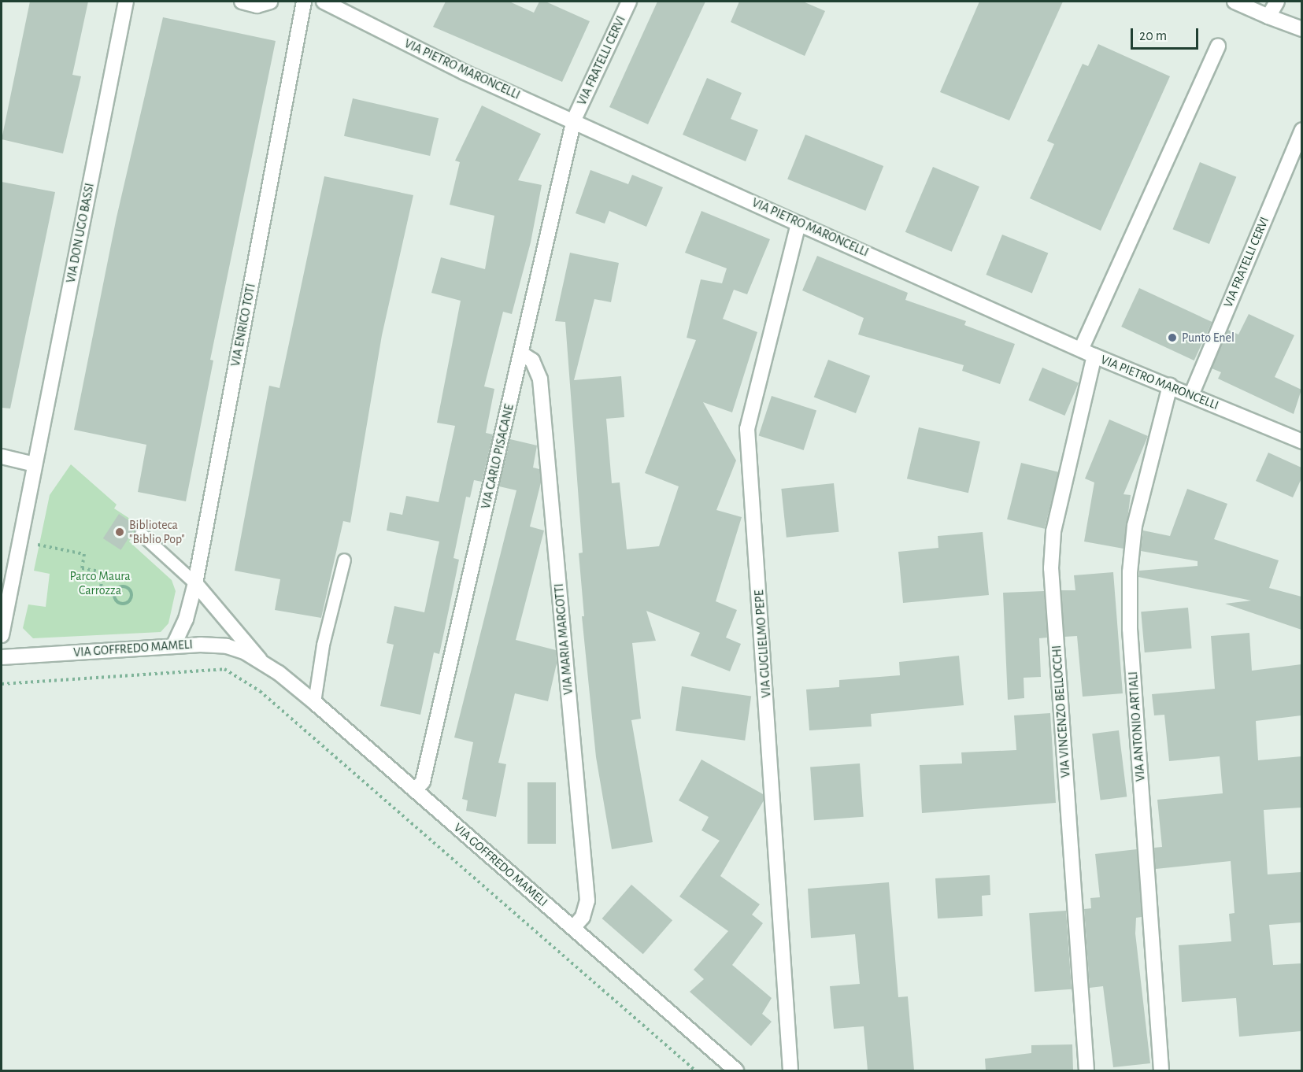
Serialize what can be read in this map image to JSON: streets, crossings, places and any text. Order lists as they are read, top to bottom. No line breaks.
{"streets":{"street":["VIA FRATELLI CERVI","VIA PIETRO MARONCELLI","VIA DON UGO BASSI","VIA ENRICO TOTI","VIA CARLO PISACANE","VIA MARIA MARGOTTI","VIA GUGLIELMO PEPE","VIA GOFFREDO MAMELI","VIA VINCENZO BELLOCCHI","VIA ANTONIO ARTIALI"]},"crossings":[["VIA FRATELLI CERVI","VIA PIETRO MARONCELLI"],["VIA FRATELLI CERVI","VIA CARLO PISACANE"],["VIA PIETRO MARONCELLI","VIA CARLO PISACANE"],["VIA PIETRO MARONCELLI","VIA GUGLIELMO PEPE"],["VIA PIETRO MARONCELLI","VIA VINCENZO BELLOCCHI"],["VIA PIETRO MARONCELLI","VIA ANTONIO ARTIALI"],["VIA ENRICO TOTI","VIA GOFFREDO MAMELI"],["VIA CARLO PISACANE","VIA MARIA MARGOTTI"],["VIA CARLO PISACANE","VIA GOFFREDO MAMELI"],["VIA MARIA MARGOTTI","VIA GOFFREDO MAMELI"]],"parks":["Parco Maura Carrozza"],"places":["Punto Enel","Biblioteca \"Biblio Pop\""],"scale_bar":"20 m"}
